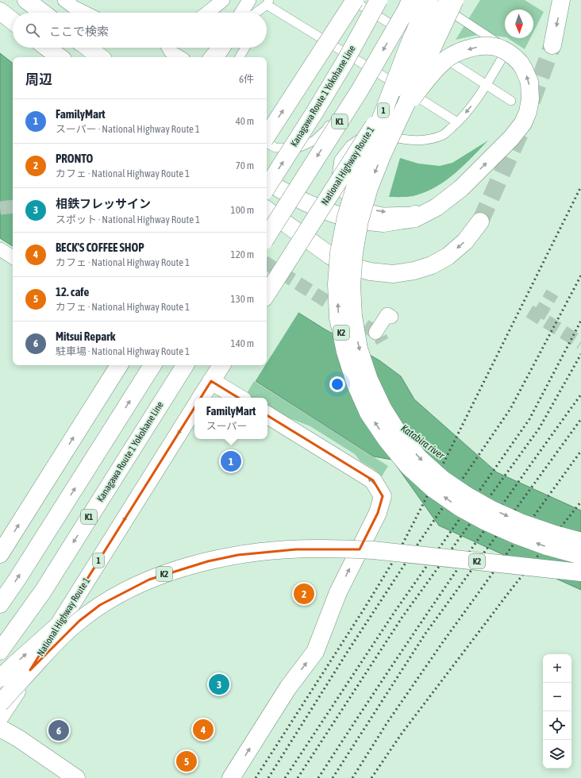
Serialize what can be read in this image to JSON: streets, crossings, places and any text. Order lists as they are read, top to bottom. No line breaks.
{"streets":{"main road":["Kanagawa Route 1 Yokohane Line","1","K1","National Highway Route 1","K2"]},"water":["Katabira river"],"north":"bottom","page":{"search":"ここで検索","heading":["周辺","6件"],"list":[{"mark":"1","name":"FamilyMart","note":"スーパー · National Highway Route 1","value":"40 m"},{"mark":"2","name":"PRONTO","note":"カフェ · National Highway Route 1","value":"70 m"},{"mark":"3","name":"相鉄フレッサイン","note":"スポット · National Highway Route 1","value":"100 m"},{"mark":"4","name":"BECK'S COFFEE SHOP","note":"カフェ · National Highway Route 1","value":"120 m"},{"mark":"5","name":"12. cafe","note":"カフェ · National Highway Route 1","value":"130 m"},{"mark":"6","name":"Mitsui Repark","note":"駐車場 · National Highway Route 1","value":"140 m"}],"popup":["FamilyMart","スーパー"],"pins":["1","2","3","4","6","5"],"map_buttons":["+","−"]}}
